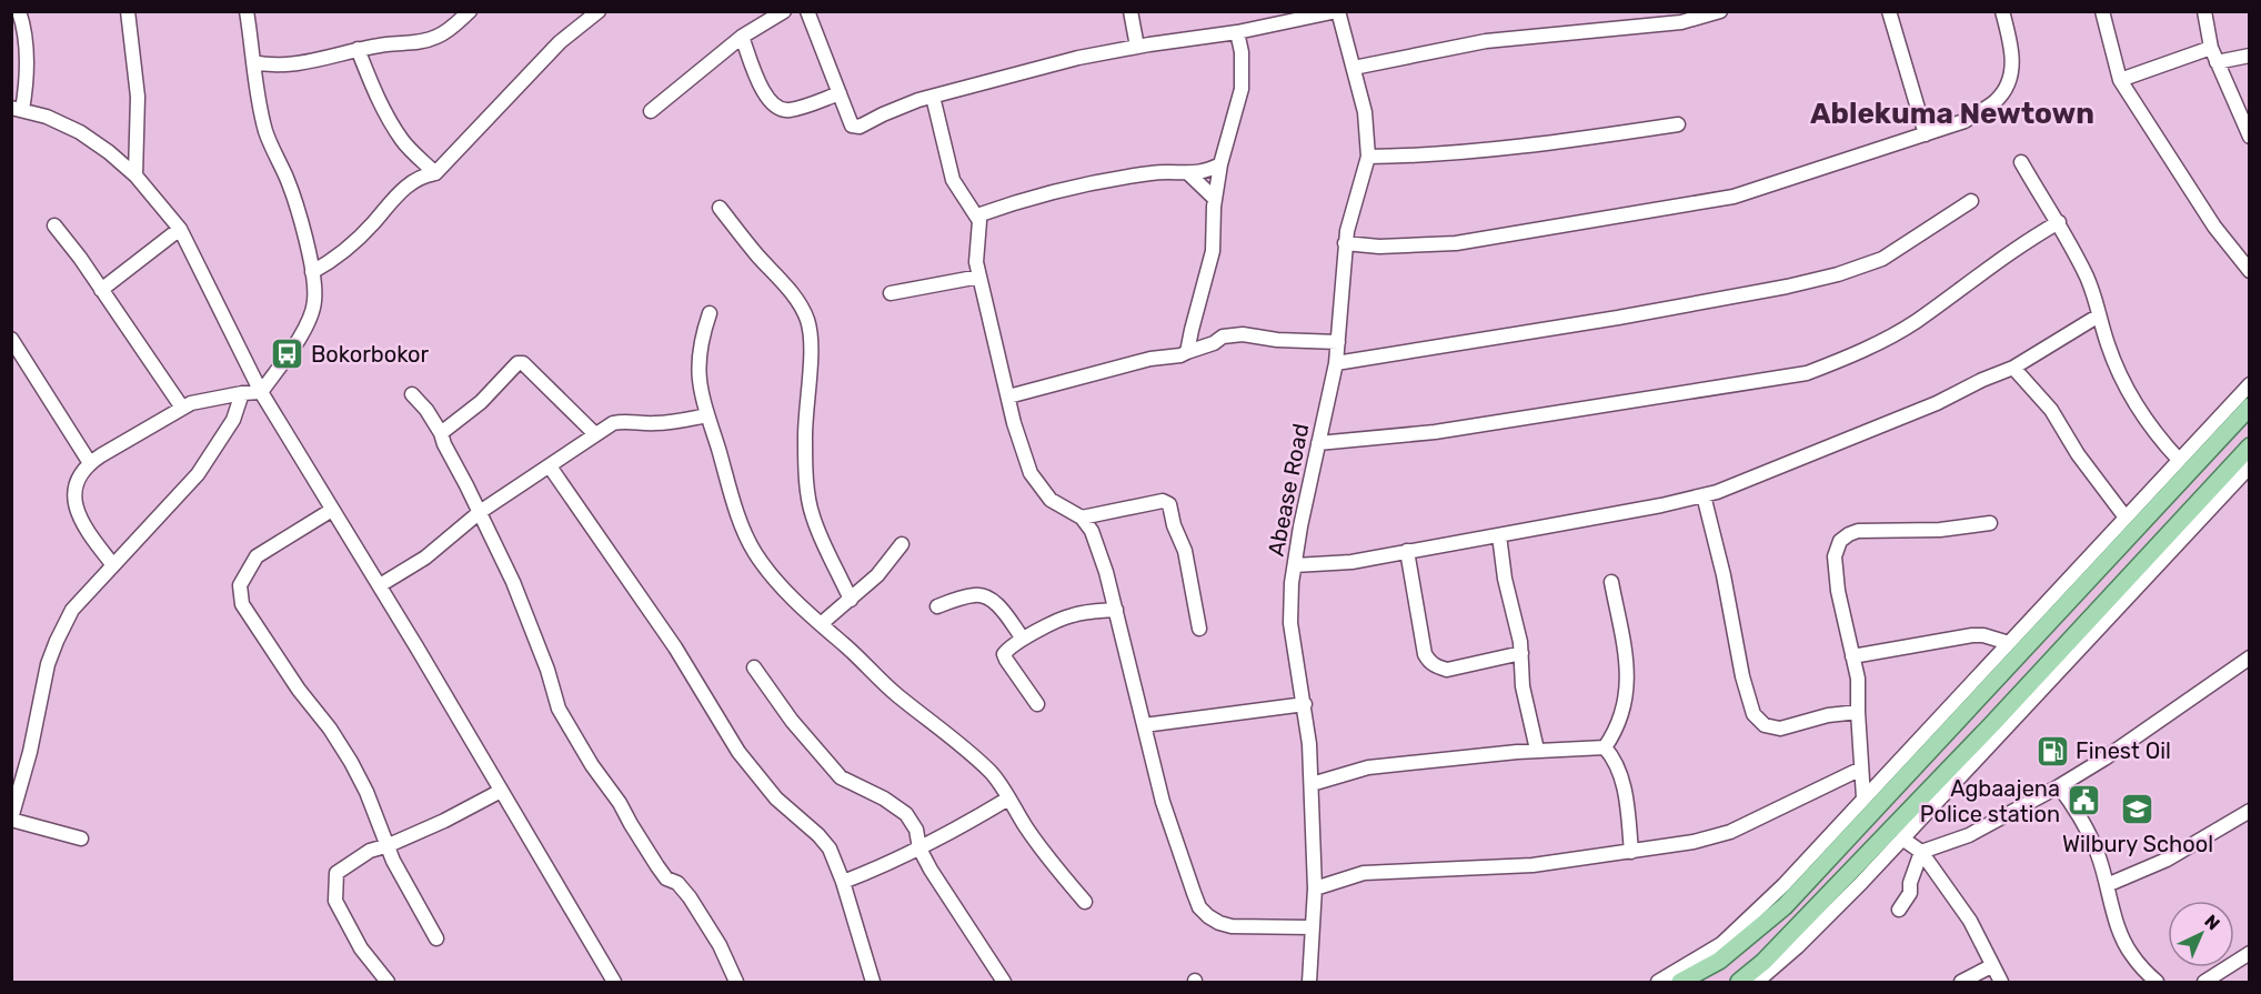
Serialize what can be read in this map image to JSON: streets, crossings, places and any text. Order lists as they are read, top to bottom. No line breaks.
{"streets":{"street":["Abease Road"]},"districts":["Ablekuma Newtown"],"places":{"bus stop":["Bokorbokor"],"fuel station":["Finest Oil"],"public building":["Agbaajena Police station"],"school or university":["Wilbury School"]},"north":"top right"}
